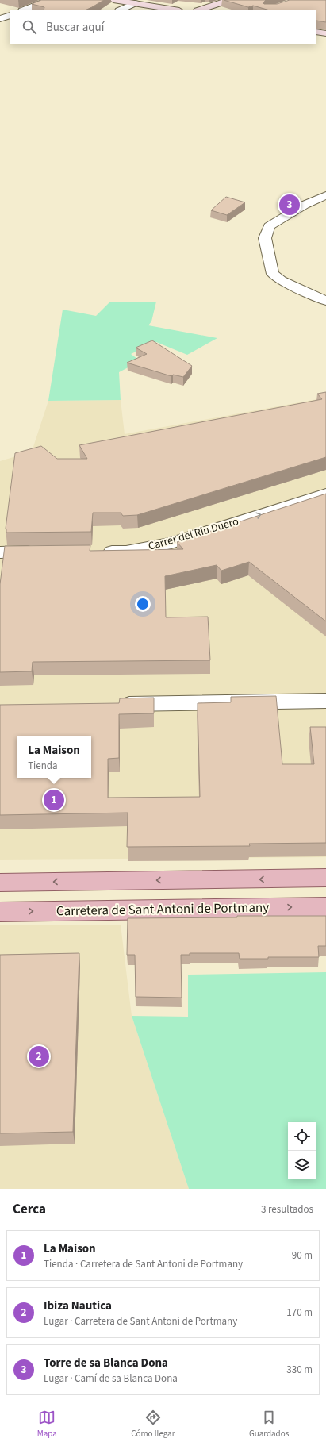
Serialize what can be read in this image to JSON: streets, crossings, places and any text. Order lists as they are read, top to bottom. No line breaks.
{"streets":{"main road":["Carretera de Sant Antoni de Portmany"],"street":["Carrer del Riu Duero"]},"one_way":["Carrer del Riu Duero"],"page":{"search":"Buscar aquí","pins":["3","1","2"],"popup":["La Maison","Tienda"],"heading":["Cerca","3 resultados"],"list":[{"mark":"1","name":"La Maison","note":"Tienda · Carretera de Sant Antoni de Portmany","value":"90 m"},{"mark":"2","name":"Ibiza Nautica","note":"Lugar · Carretera de Sant Antoni de Portmany","value":"170 m"},{"mark":"3","name":"Torre de sa Blanca Dona","note":"Lugar · Camí de sa Blanca Dona","value":"330 m"}],"nav":["Mapa","Cómo llegar","Guardados"]}}
